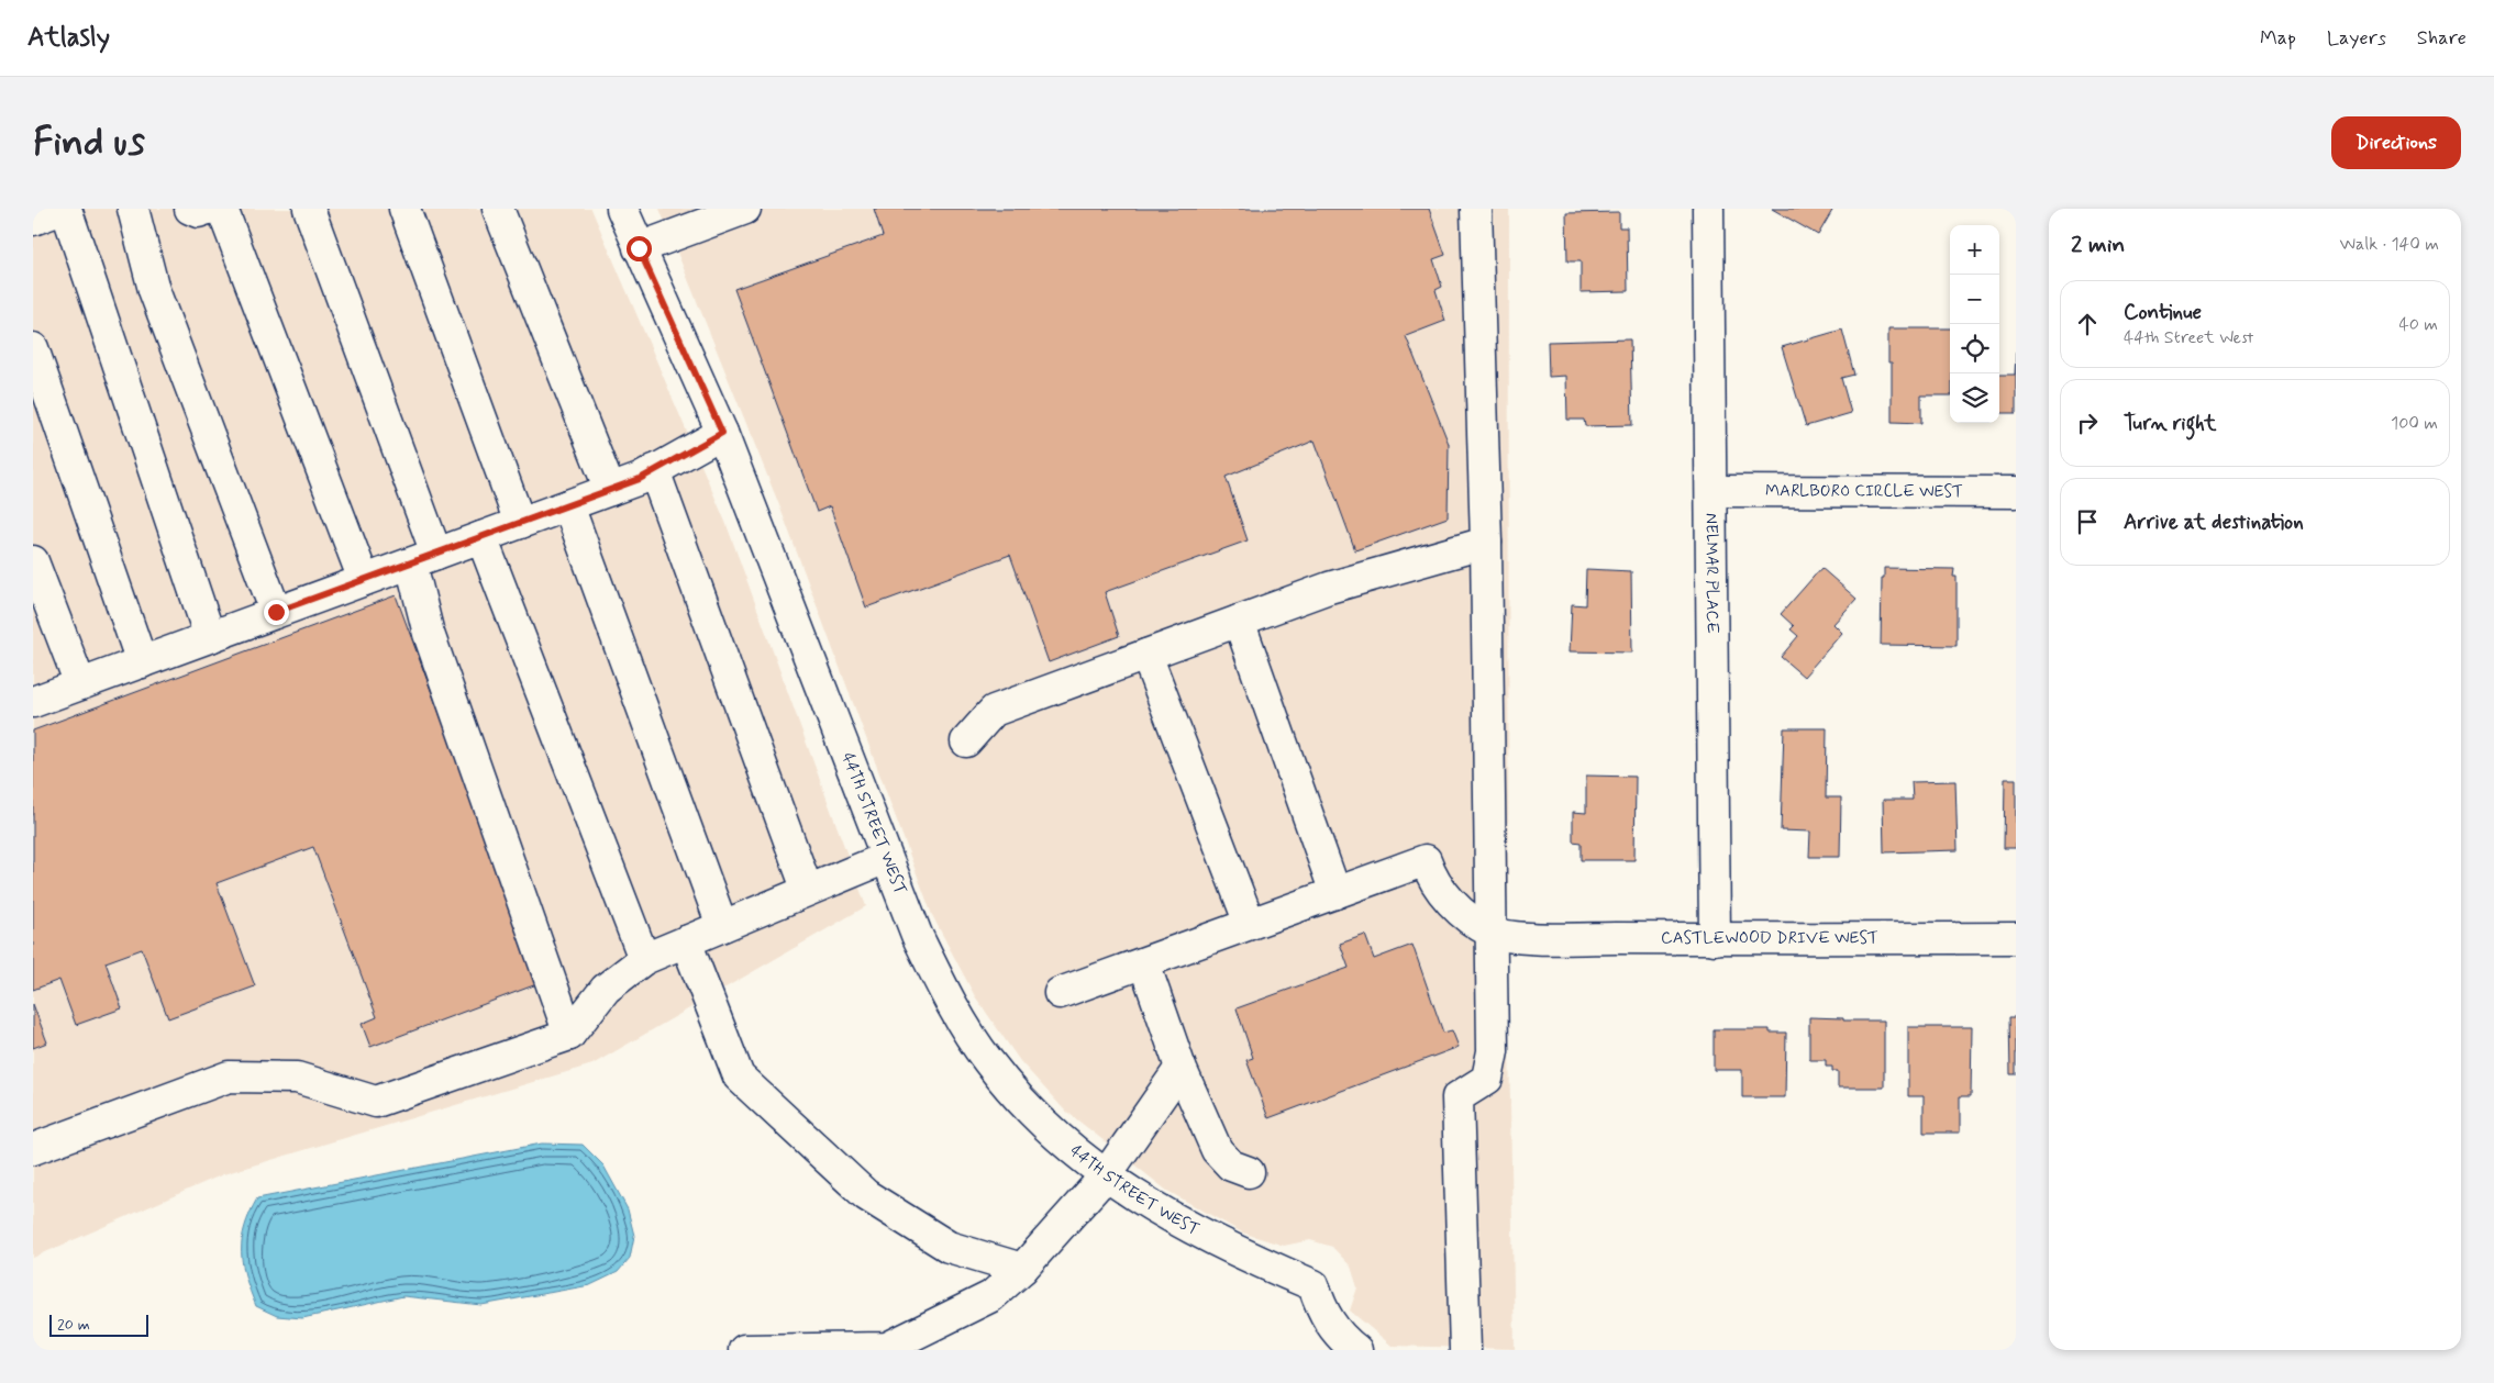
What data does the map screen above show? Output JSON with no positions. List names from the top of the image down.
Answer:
{
  "streets": {
    "street": [
      "MARLBORO CIRCLE WEST",
      "NELMAR PLACE",
      "44TH STREET WEST",
      "CASTLEWOOD DRIVE WEST"
    ]
  },
  "crossings": [
    ["MARLBORO CIRCLE WEST", "NELMAR PLACE"],
    ["NELMAR PLACE", "CASTLEWOOD DRIVE WEST"]
  ],
  "scale_bar": "20 m",
  "page": {
    "header": "Atlasly",
    "nav": ["Map", "Layers", "Share"],
    "buttons": "Directions",
    "title": "Find us",
    "heading": ["2 min", "Walk · 140 m"],
    "map_buttons": ["+", "−"],
    "list": [
      ["Continue", "44th Street West", "40 m"],
      ["Turn right", "100 m"],
      "Arrive at destination"
    ],
    "scale": "20 m"
  }
}
